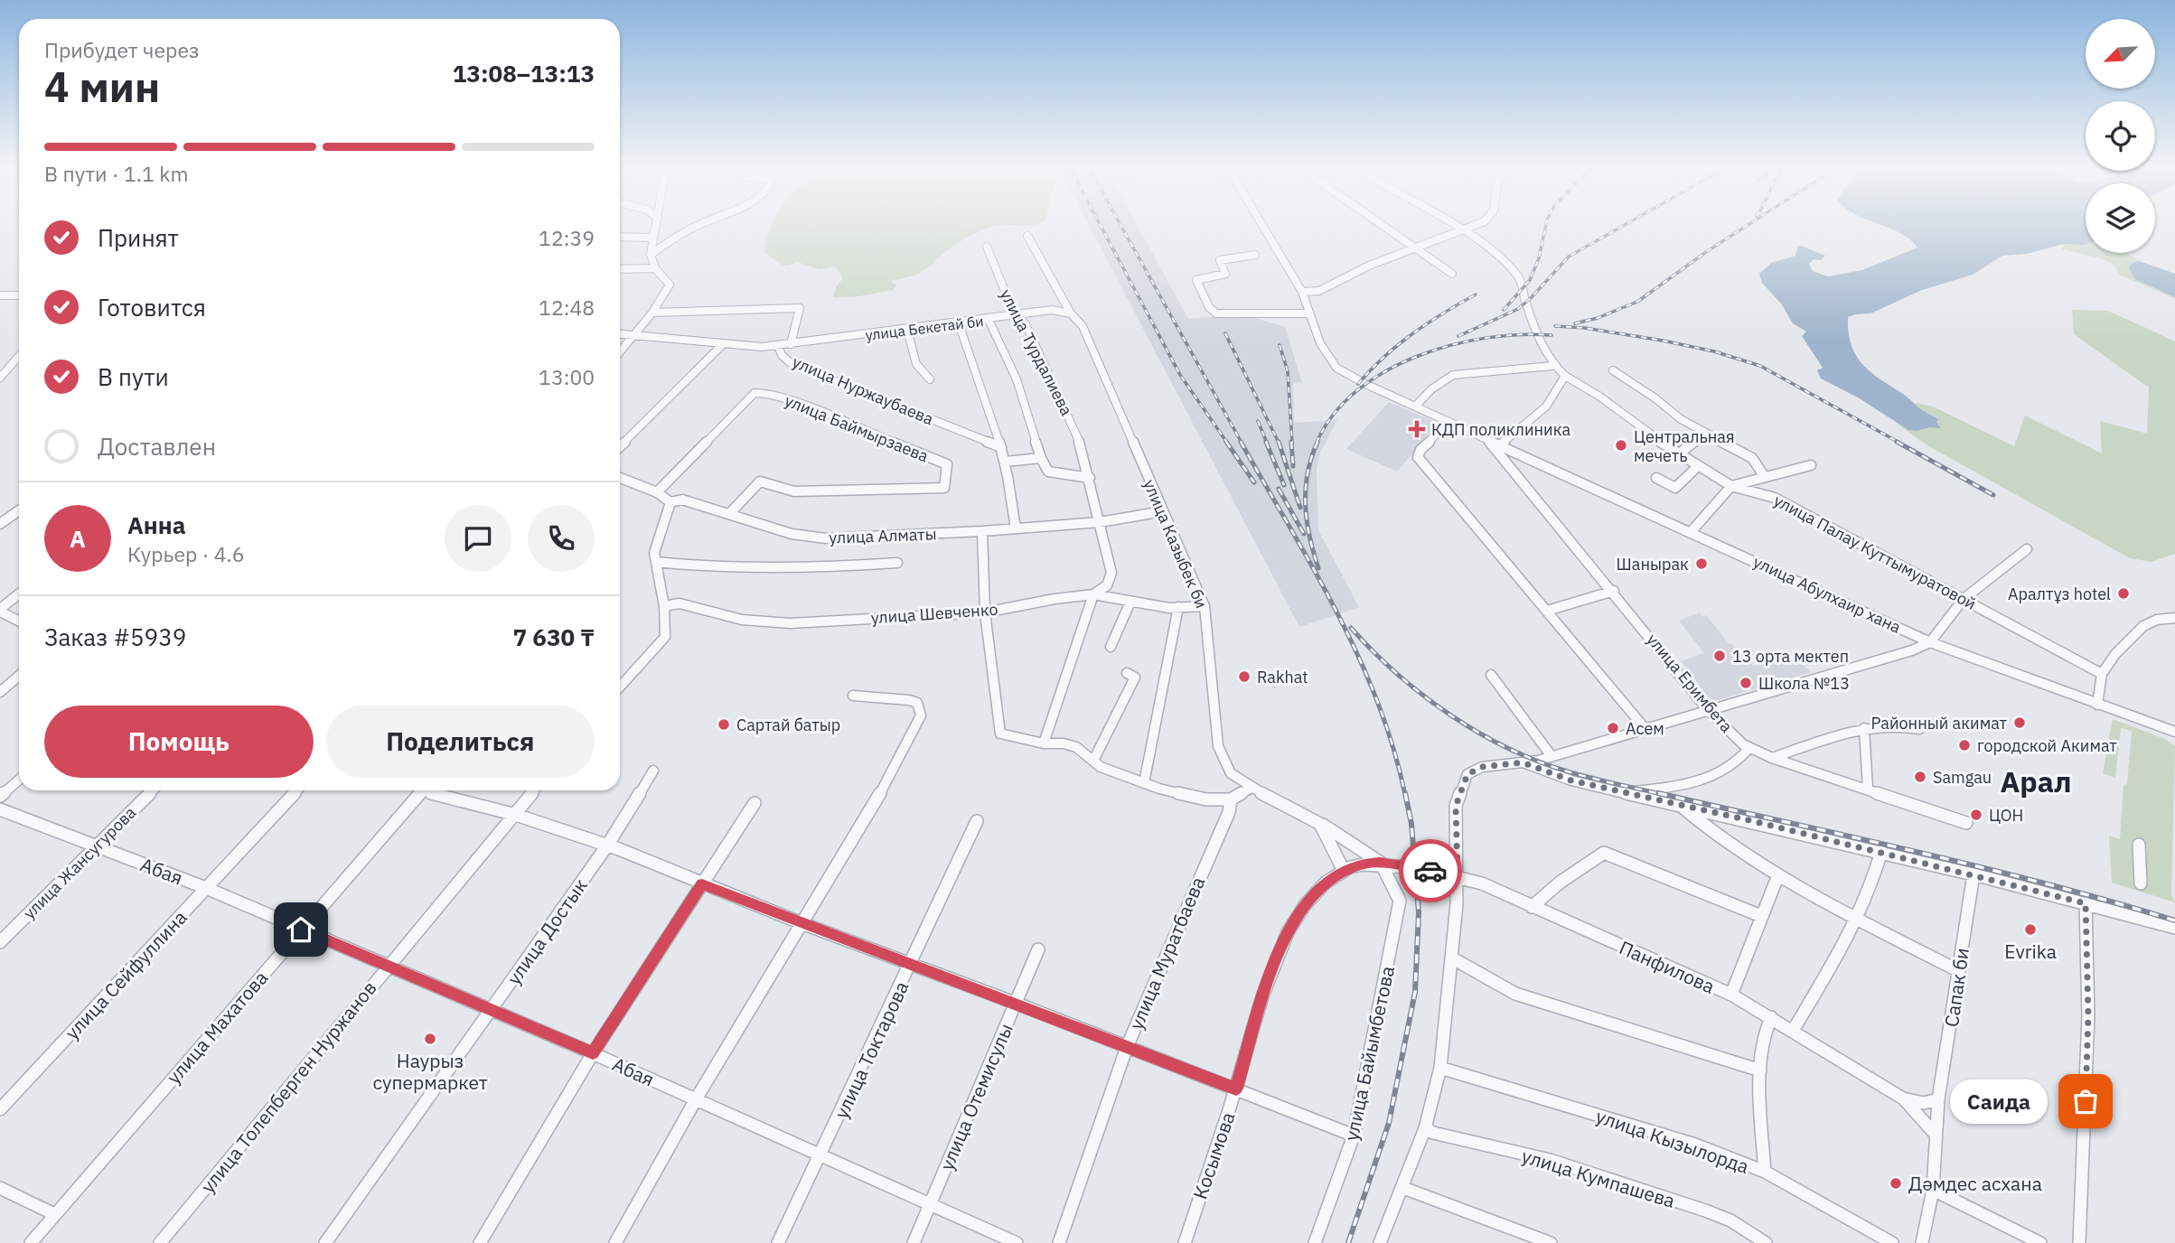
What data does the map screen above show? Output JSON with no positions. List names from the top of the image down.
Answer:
{
  "streets": {
    "street": [
      "улица Бекетай би",
      "улица Турдалиева",
      "улица Нуржаубаева",
      "улица Баймырзаева",
      "улица Алматы",
      "улица Казыбек би",
      "улица Палау Куттымуратовой",
      "улица Абулхаир хана",
      "улица Шевченко",
      "улица Еримбета",
      "улица Жансугурова",
      "Абая",
      "улица Достык",
      "улица Муратбаева",
      "Панфилова",
      "улица Сейфуллина",
      "Сапак би",
      "улица Махатова",
      "улица Токтарова",
      "улица Байымбетова",
      "улица Толепберген Нуржанов",
      "улица Отемисулы",
      "улица Кызылорда",
      "Косымова",
      "улица Кумпашева"
    ]
  },
  "crossings": [
    ["улица Бекетай би", "улица Турдалиева"],
    ["улица Бекетай би", "улица Нуржаубаева"],
    ["улица Бекетай би", "улица Казыбек би"],
    ["улица Турдалиева", "улица Алматы"],
    ["улица Турдалиева", "улица Шевченко"],
    ["улица Баймырзаева", "улица Алматы"],
    ["улица Алматы", "улица Казыбек би"],
    ["улица Казыбек би", "улица Шевченко"],
    ["улица Казыбек би", "Панфилова"],
    ["улица Казыбек би", "улица Байымбетова"],
    ["улица Казыбек би", "Косымова"],
    ["улица Абулхаир хана", "улица Еримбета"],
    ["улица Жансугурова", "Абая"],
    ["Абая", "улица Достык"],
    ["Абая", "улица Сейфуллина"],
    ["Абая", "улица Махатова"],
    ["Абая", "улица Токтарова"],
    ["Абая", "улица Толепберген Нуржанов"],
    ["Абая", "улица Отемисулы"],
    ["Панфилова", "Сапак би"],
    ["Панфилова", "улица Байымбетова"],
    ["Панфилова", "Косымова"],
    ["улица Байымбетова", "Косымова"]
  ],
  "districts": ["Арал"],
  "places": {
    "health": ["КДП поликлиника"],
    "other": [
      "Центральная мечеть",
      "Шанырак",
      "Аралтұз hotel",
      "13 орта мектеп",
      "Rakhat",
      "Школа №13",
      "Районный акимат",
      "Сартай батыр",
      "Асем",
      "городской Акимат",
      "Samgau",
      "ЦОН",
      "Evrika",
      "Наурыз супермаркет",
      "Саида",
      "Дәмдес асхана"
    ]
  },
  "north": "bottom left",
  "page": {
    "heading": ["4 мин", "Прибудет через", "13:08–13:13"],
    "panel": [
      "Анна",
      "Курьер · 4.6",
      "Заказ #5939",
      "7 630 ₸"
    ],
    "bar": "В пути · 1.1 km",
    "list": [
      ["Принят", "12:39"],
      ["Готовится", "12:48"],
      ["В пути", "13:00"],
      "Доставлен"
    ],
    "round": "А",
    "buttons": ["Помощь", "Поделиться"],
    "bubble": "Саида"
  }
}
